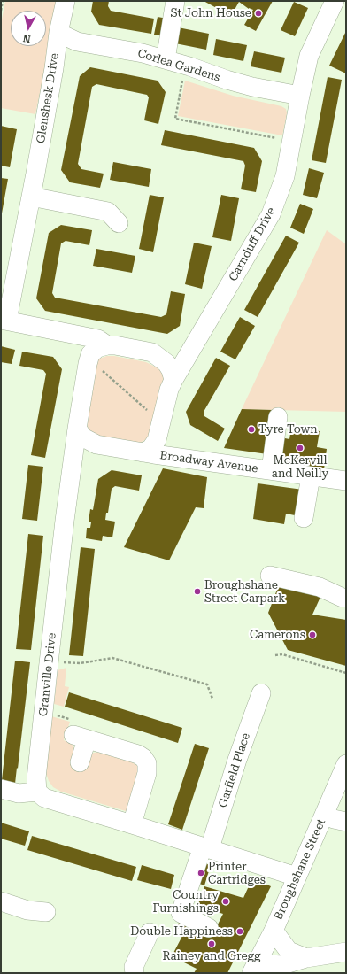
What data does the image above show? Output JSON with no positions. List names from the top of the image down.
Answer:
{
  "streets": {
    "street": [
      "Corlea Gardens",
      "Glenshesk Drive",
      "Carnduff Drive",
      "Broadway Avenue",
      "Granville Drive",
      "Garfield Place",
      "Broughshane Street"
    ]
  },
  "crossings": [
    ["Corlea Gardens", "Glenshesk Drive"],
    ["Corlea Gardens", "Carnduff Drive"],
    ["Carnduff Drive", "Broadway Avenue"],
    ["Broadway Avenue", "Granville Drive"]
  ],
  "places": [
    "St John House",
    "Tyre Town",
    "McKervill and Neilly",
    "Broughshane Street Carpark",
    "Camerons",
    "Printer Cartridges",
    "Country Furnishings",
    "Double Happiness",
    "Rainey and Gregg"
  ],
  "north": "bottom"
}
